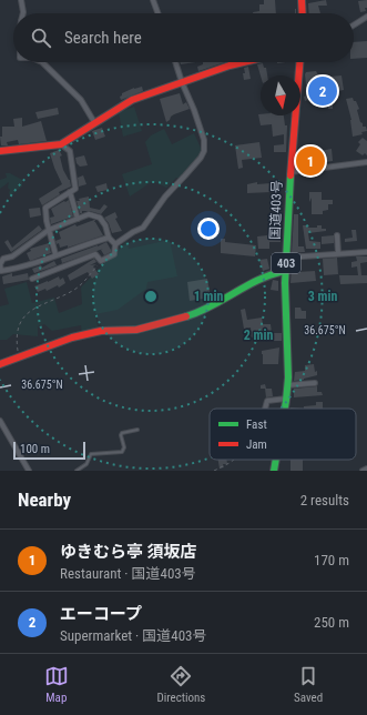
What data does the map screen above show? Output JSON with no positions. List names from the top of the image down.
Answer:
{
  "streets": {
    "main road": ["国道403号", "403"]
  },
  "legend": ["Fast", "Jam"],
  "scale_bar": "100 m",
  "north": "bottom",
  "page": {
    "search": "Search here",
    "pins": ["2", "1"],
    "scale": "100 m",
    "heading": ["Nearby", "2 results"],
    "list": [
      {
        "mark": "1",
        "name": "ゆきむら亭 須坂店",
        "note": "Restaurant · 国道403号",
        "value": "170 m"
      },
      {
        "mark": "2",
        "name": "エーコープ",
        "note": "Supermarket · 国道403号",
        "value": "250 m"
      }
    ],
    "nav": ["Map", "Directions", "Saved"]
  },
  "coordinates": ["36.675°N"],
  "rings": ["1 min", "3 min", "2 min"]
}
